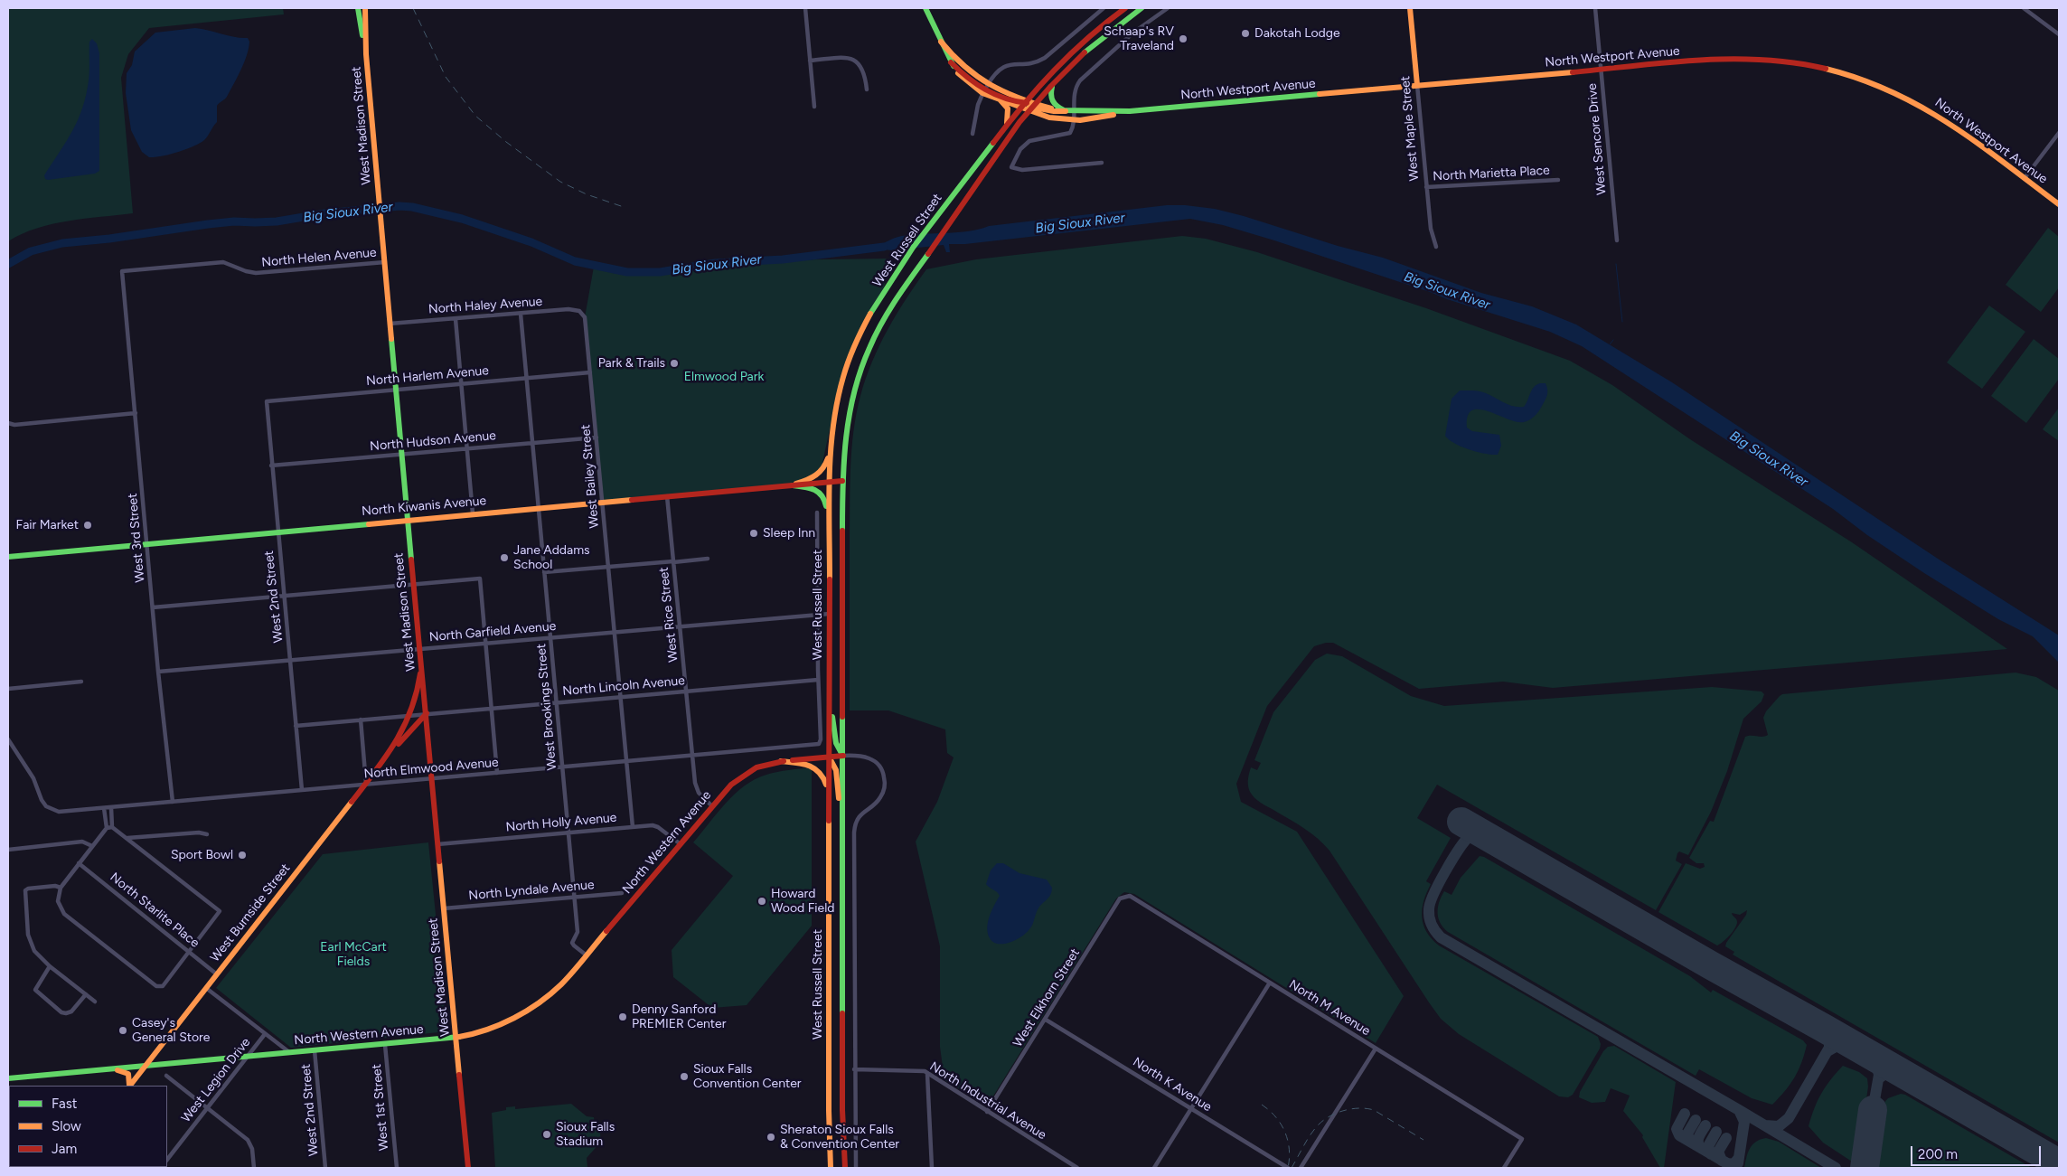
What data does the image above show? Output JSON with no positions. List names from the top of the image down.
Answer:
{
  "streets": {
    "main road": [
      "North Westport Avenue",
      "West Madison Street",
      "West Maple Street",
      "West Russell Street",
      "North Kiwanis Avenue",
      "North Western Avenue",
      "West Burnside Street"
    ],
    "street": [
      "West Sencore Drive",
      "North Marietta Place",
      "North Helen Avenue",
      "North Haley Avenue",
      "North Harlem Avenue",
      "North Hudson Avenue",
      "West Bailey Street",
      "West 3rd Street",
      "West 2nd Street",
      "West Rice Street",
      "North Garfield Avenue",
      "North Lincoln Avenue",
      "West Brookings Street",
      "North Elmwood Avenue",
      "North Holly Avenue",
      "North Lyndale Avenue",
      "North Starlite Place",
      "West Elkhorn Street",
      "North M Avenue",
      "West Legion Drive",
      "North K Avenue",
      "North Industrial Avenue",
      "West 1st Street"
    ]
  },
  "crossings": [
    ["North Westport Avenue", "West Maple Street"],
    ["North Westport Avenue", "West Sencore Drive"],
    ["North Westport Avenue", "West Russell Street"],
    ["West Madison Street", "North Helen Avenue"],
    ["West Madison Street", "North Haley Avenue"],
    ["West Madison Street", "North Harlem Avenue"],
    ["West Madison Street", "North Hudson Avenue"],
    ["West Madison Street", "North Kiwanis Avenue"],
    ["West Madison Street", "North Garfield Avenue"],
    ["West Madison Street", "North Lincoln Avenue"],
    ["West Madison Street", "North Elmwood Avenue"],
    ["West Madison Street", "North Holly Avenue"],
    ["West Madison Street", "North Western Avenue"],
    ["West Madison Street", "North Lyndale Avenue"],
    ["West Madison Street", "West Burnside Street"],
    ["West Maple Street", "North Marietta Place"],
    ["West Russell Street", "North Kiwanis Avenue"],
    ["West Russell Street", "North Garfield Avenue"],
    ["West Russell Street", "North Lincoln Avenue"],
    ["West Russell Street", "North Elmwood Avenue"],
    ["West Russell Street", "North Western Avenue"],
    ["North Helen Avenue", "West 3rd Street"],
    ["North Haley Avenue", "West Bailey Street"],
    ["North Haley Avenue", "West Brookings Street"],
    ["North Harlem Avenue", "West Bailey Street"],
    ["North Harlem Avenue", "West 2nd Street"],
    ["North Harlem Avenue", "West Brookings Street"],
    ["North Hudson Avenue", "West Bailey Street"],
    ["North Hudson Avenue", "West 2nd Street"],
    ["North Hudson Avenue", "West Brookings Street"],
    ["West Bailey Street", "North Kiwanis Avenue"],
    ["West Bailey Street", "North Garfield Avenue"],
    ["West Bailey Street", "North Lincoln Avenue"],
    ["West Bailey Street", "North Elmwood Avenue"],
    ["West Bailey Street", "North Holly Avenue"],
    ["North Kiwanis Avenue", "West 3rd Street"],
    ["North Kiwanis Avenue", "West 2nd Street"],
    ["North Kiwanis Avenue", "West Rice Street"],
    ["North Kiwanis Avenue", "West Brookings Street"],
    ["West 3rd Street", "North Garfield Avenue"],
    ["West 3rd Street", "North Elmwood Avenue"],
    ["West 2nd Street", "North Garfield Avenue"],
    ["West 2nd Street", "North Lincoln Avenue"],
    ["West 2nd Street", "North Elmwood Avenue"],
    ["West 2nd Street", "North Western Avenue"],
    ["West Rice Street", "North Garfield Avenue"],
    ["West Rice Street", "North Lincoln Avenue"],
    ["West Rice Street", "North Elmwood Avenue"],
    ["West Rice Street", "North Western Avenue"],
    ["North Garfield Avenue", "West Brookings Street"],
    ["North Lincoln Avenue", "West Brookings Street"],
    ["North Lincoln Avenue", "West Burnside Street"],
    ["West Brookings Street", "North Elmwood Avenue"],
    ["West Brookings Street", "North Holly Avenue"],
    ["West Brookings Street", "North Western Avenue"],
    ["West Brookings Street", "North Lyndale Avenue"],
    ["North Elmwood Avenue", "West Burnside Street"],
    ["North Holly Avenue", "North Western Avenue"],
    ["North Western Avenue", "West Burnside Street"],
    ["North Western Avenue", "West Legion Drive"],
    ["North Western Avenue", "West 1st Street"],
    ["North Starlite Place", "West Burnside Street"],
    ["West Elkhorn Street", "North M Avenue"],
    ["West Elkhorn Street", "North K Avenue"],
    ["West Elkhorn Street", "North Industrial Avenue"]
  ],
  "water": ["Big Sioux River"],
  "parks": ["Elmwood Park", "Earl McCart Fields"],
  "places": [
    "Dakotah Lodge",
    "Schaap's RV Traveland",
    "Park & Trails",
    "Fair Market",
    "Sleep Inn",
    "Jane Addams School",
    "Sport Bowl",
    "Howard Wood Field",
    "Denny Sanford PREMIER Center",
    "Casey's General Store",
    "Sioux Falls Convention Center",
    "Sioux Falls Stadium",
    "Sheraton Sioux Falls & Convention Center"
  ],
  "legend": ["Fast", "Slow", "Jam"],
  "scale_bar": "200 m"
}
